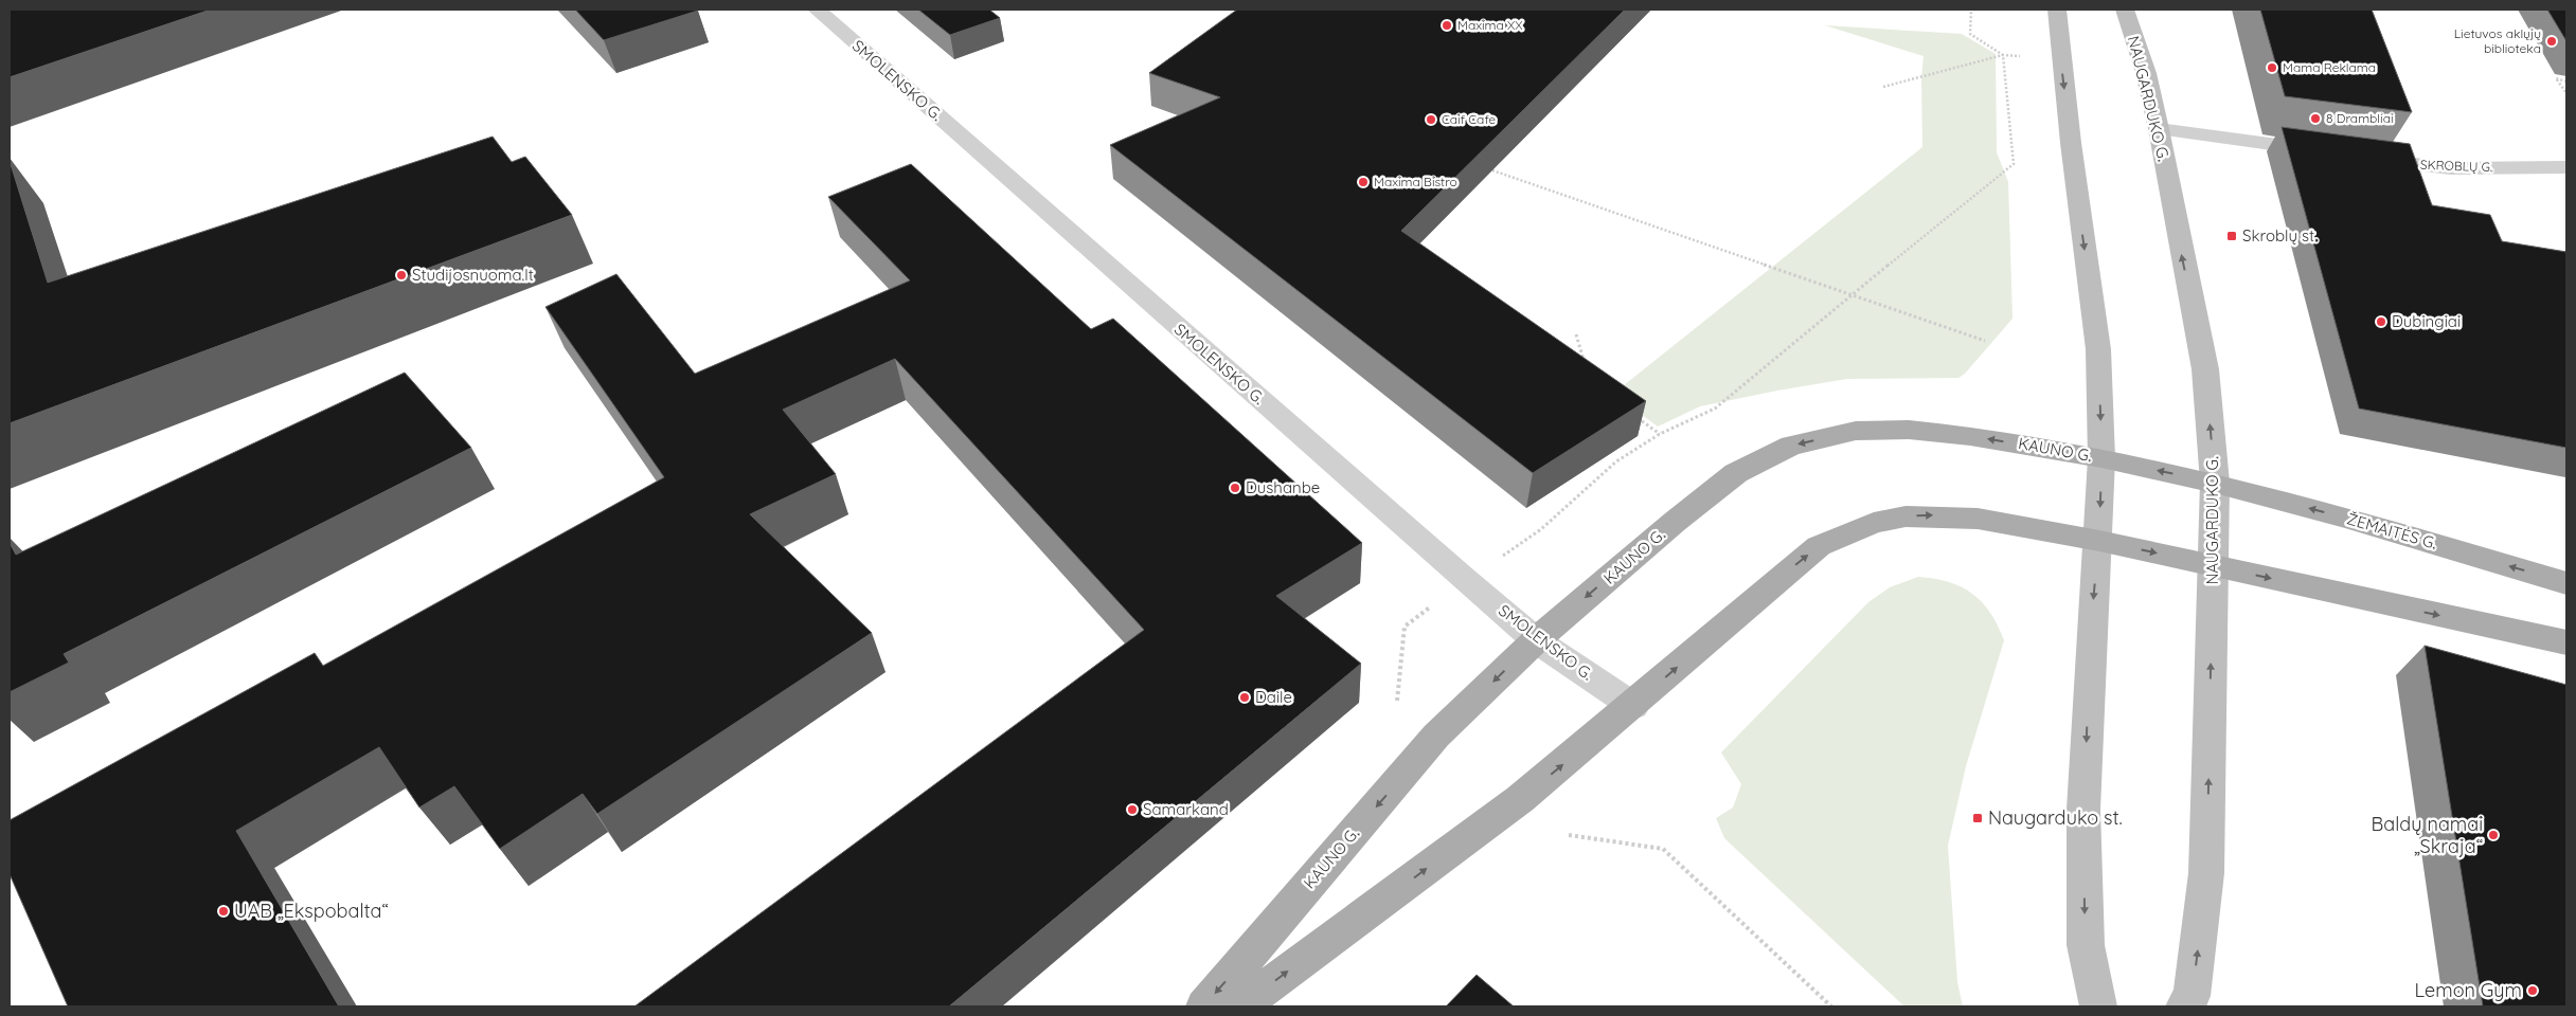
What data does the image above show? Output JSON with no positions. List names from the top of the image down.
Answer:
{
  "streets": {
    "main road": ["NAUGARDUKO G.", "KAUNO G.", "ŽEMAITĖS G."],
    "street": ["SMOLENSKO G.", "SKROBLŲ G."]
  },
  "crossings": [
    ["SMOLENSKO G.", "KAUNO G."],
    ["NAUGARDUKO G.", "KAUNO G."],
    ["NAUGARDUKO G.", "ŽEMAITĖS G."],
    ["KAUNO G.", "ŽEMAITĖS G."]
  ],
  "places": {
    "other": [
      "Maxima XX",
      "Lietuvos aklųjų biblioteka",
      "Mama Reklama",
      "8 Drambliai",
      "Caif Cafe",
      "Maxima Bistro",
      "Studijosnuoma.lt",
      "Dubingiai",
      "Dushanbe",
      "Daile",
      "Samarkand",
      "Baldų namai „Skraja“",
      "UAB „Ekspobalta“",
      "Lemon Gym"
    ],
    "transit": ["Skroblų st.", "Naugarduko st."]
  }
}
